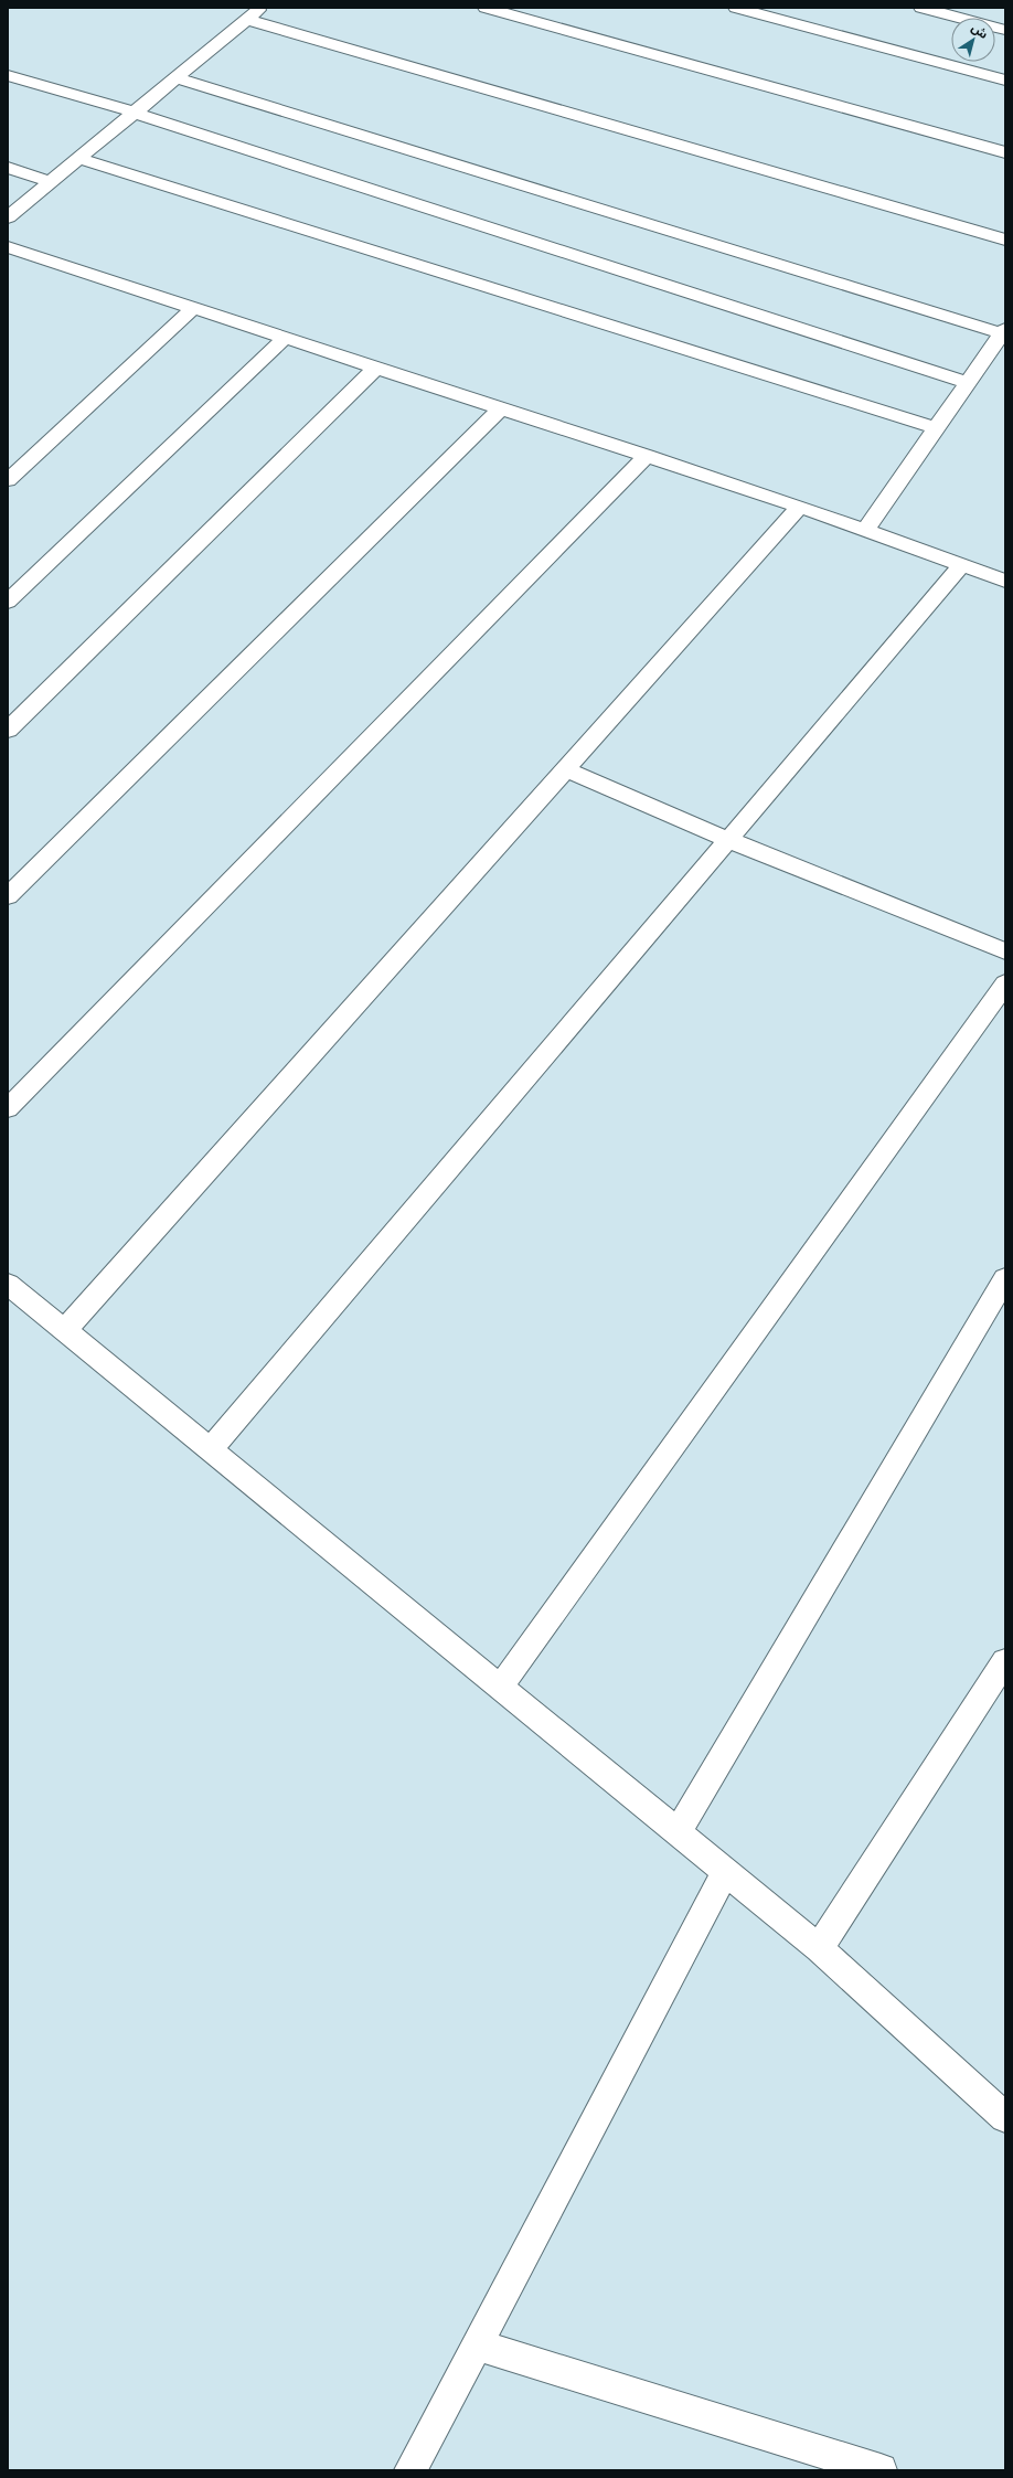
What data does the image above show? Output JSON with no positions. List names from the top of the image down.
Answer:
{
  "north": "top right"
}
